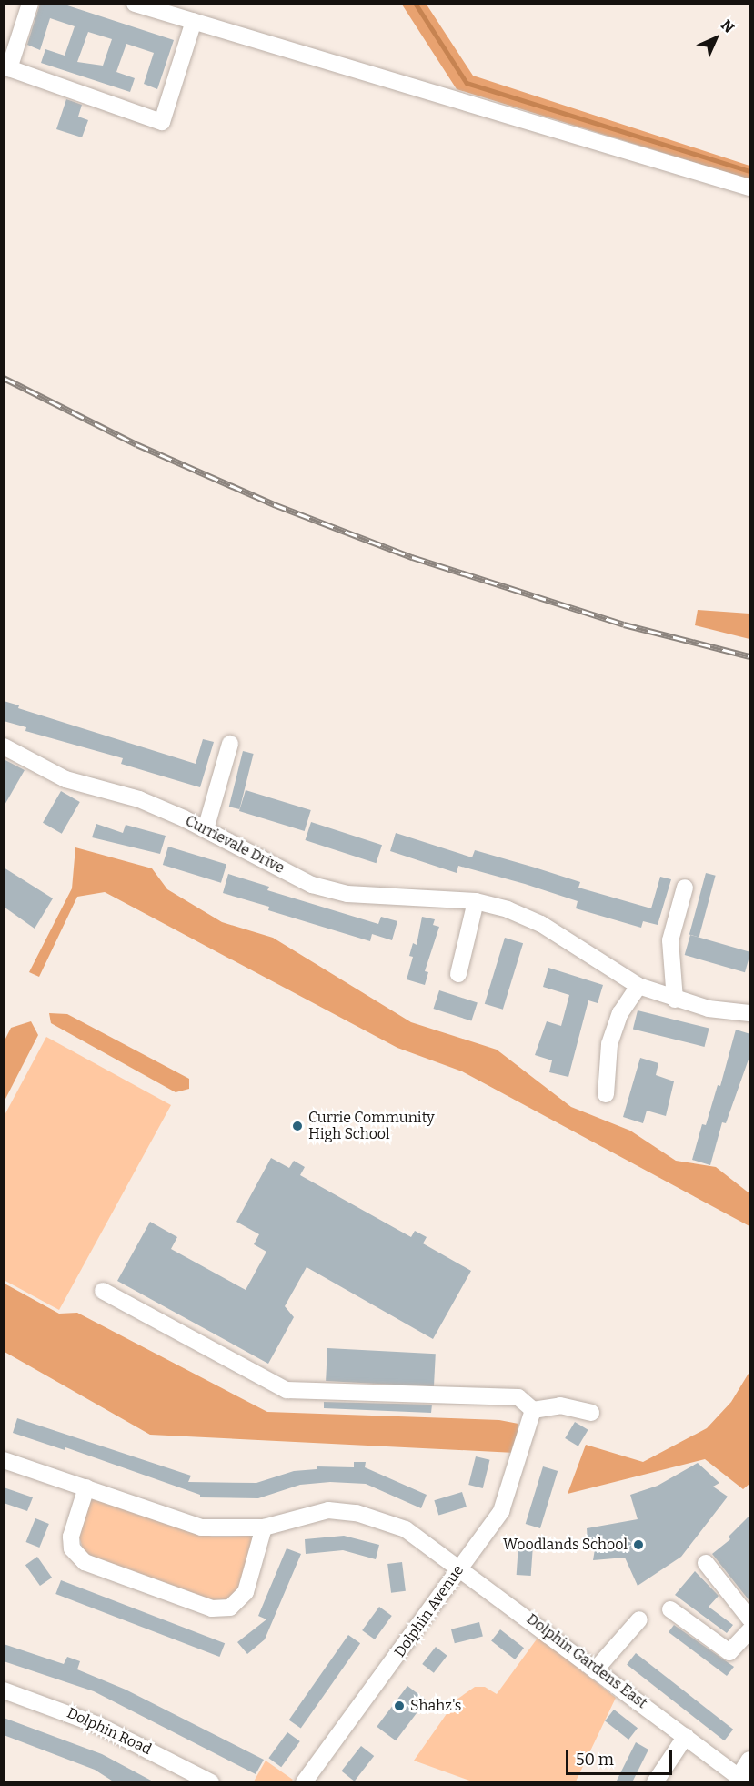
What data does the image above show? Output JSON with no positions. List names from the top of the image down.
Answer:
{
  "streets": {
    "street": [
      "Currievale Drive",
      "Dolphin Avenue",
      "Dolphin Gardens East",
      "Dolphin Road"
    ]
  },
  "crossings": [
    ["Dolphin Avenue", "Dolphin Gardens East"]
  ],
  "places": ["Currie Community High School", "Woodlands School", "Shahz's"],
  "scale_bar": "50 m",
  "north": "top right"
}
